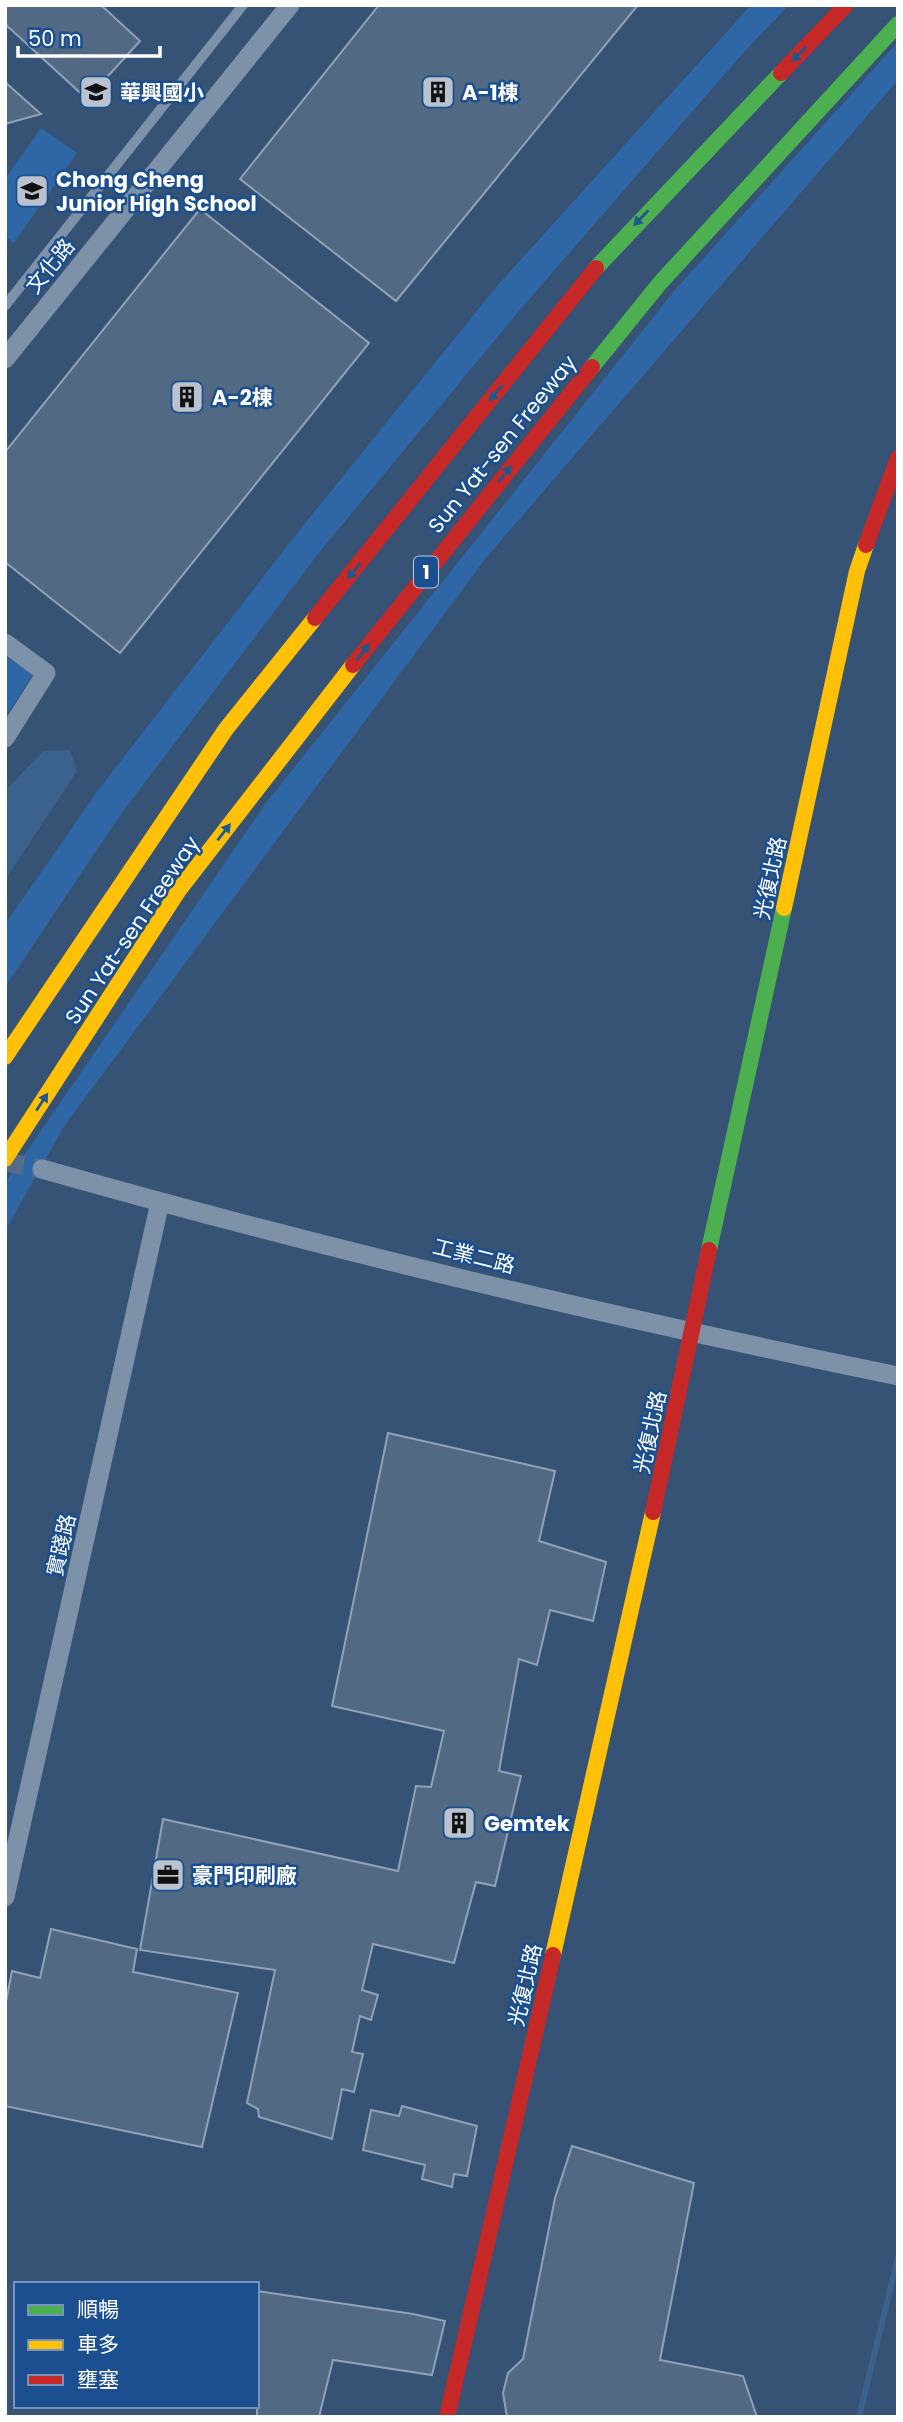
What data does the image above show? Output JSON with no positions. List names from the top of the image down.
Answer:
{
  "streets": {
    "main road": ["Sun Yat-sen Freeway", "1", "光復北路"],
    "street": ["文化路", "工業二路", "實踐路"]
  },
  "crossings": [
    ["光復北路", "工業二路"],
    ["工業二路", "實踐路"]
  ],
  "places": {
    "school or university": ["華興國小", "Chong Cheng Junior High School"],
    "building": ["A-1棟", "A-2棟", "Gemtek"],
    "office": ["豪門印刷廠"]
  },
  "legend": ["順暢", "車多", "壅塞"],
  "scale_bar": "50 m"
}
